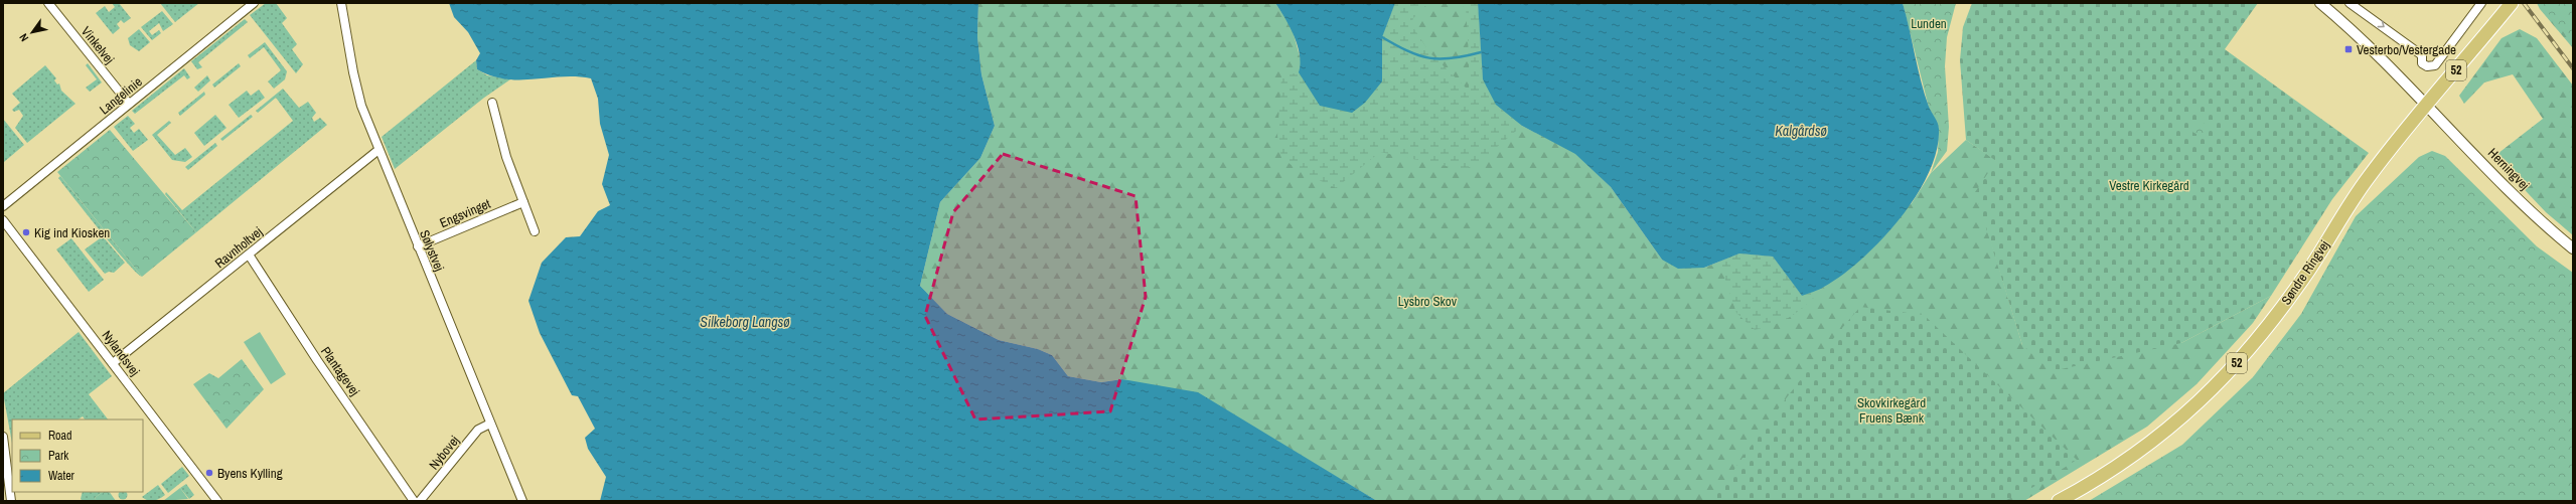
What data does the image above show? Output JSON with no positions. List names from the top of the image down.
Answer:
{
  "streets": {
    "main road": ["52", "Søndre Ringvej"],
    "street": [
      "Vinkelvej",
      "Langelinie",
      "Herningvej",
      "Engsvinget",
      "Ravnholtvej",
      "Sølystvej",
      "Nylandsvej",
      "Plantagevej",
      "Nybovej"
    ]
  },
  "crossings": [
    ["Vinkelvej", "Langelinie"],
    ["Herningvej", "Søndre Ringvej"],
    ["Engsvinget", "Sølystvej"],
    ["Ravnholtvej", "Sølystvej"],
    ["Ravnholtvej", "Nylandsvej"],
    ["Ravnholtvej", "Plantagevej"],
    ["Sølystvej", "Nybovej"]
  ],
  "water": ["Kalgårdsø", "Silkeborg Langsø"],
  "parks": [
    "Lunden",
    "Vestre Kirkegård",
    "Lysbro Skov",
    "Skovkirkegård Fruens Bænk"
  ],
  "places": {
    "transit": ["Vesterbo/Vestergade"],
    "other": ["Kig ind Kiosken", "Byens Kylling"]
  },
  "legend": ["Road", "Park", "Water"],
  "north": "bottom left"
}
